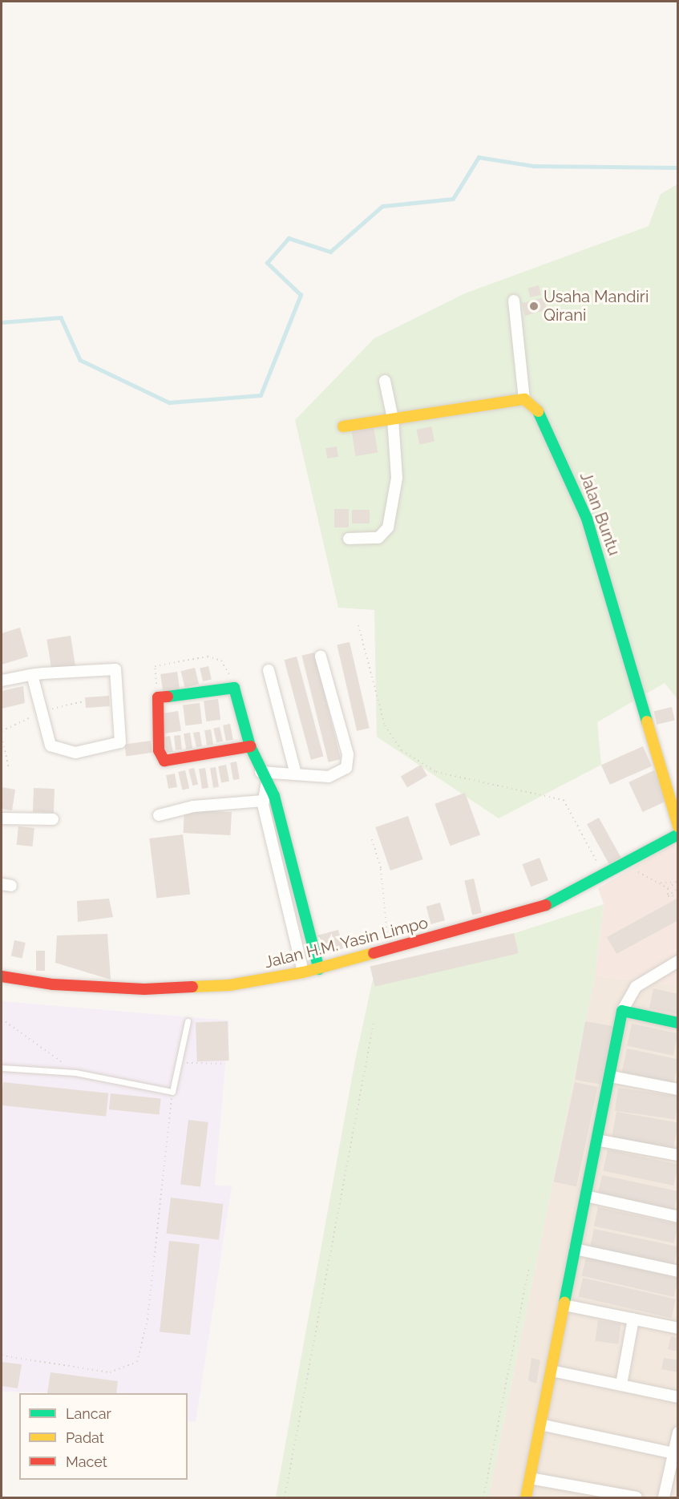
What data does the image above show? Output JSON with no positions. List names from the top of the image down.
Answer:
{
  "streets": {
    "street": ["Jalan Buntu", "Jalan H.M. Yasin Limpo"]
  },
  "places": ["Usaha Mandiri Qirani"],
  "legend": ["Lancar", "Padat", "Macet"]
}
